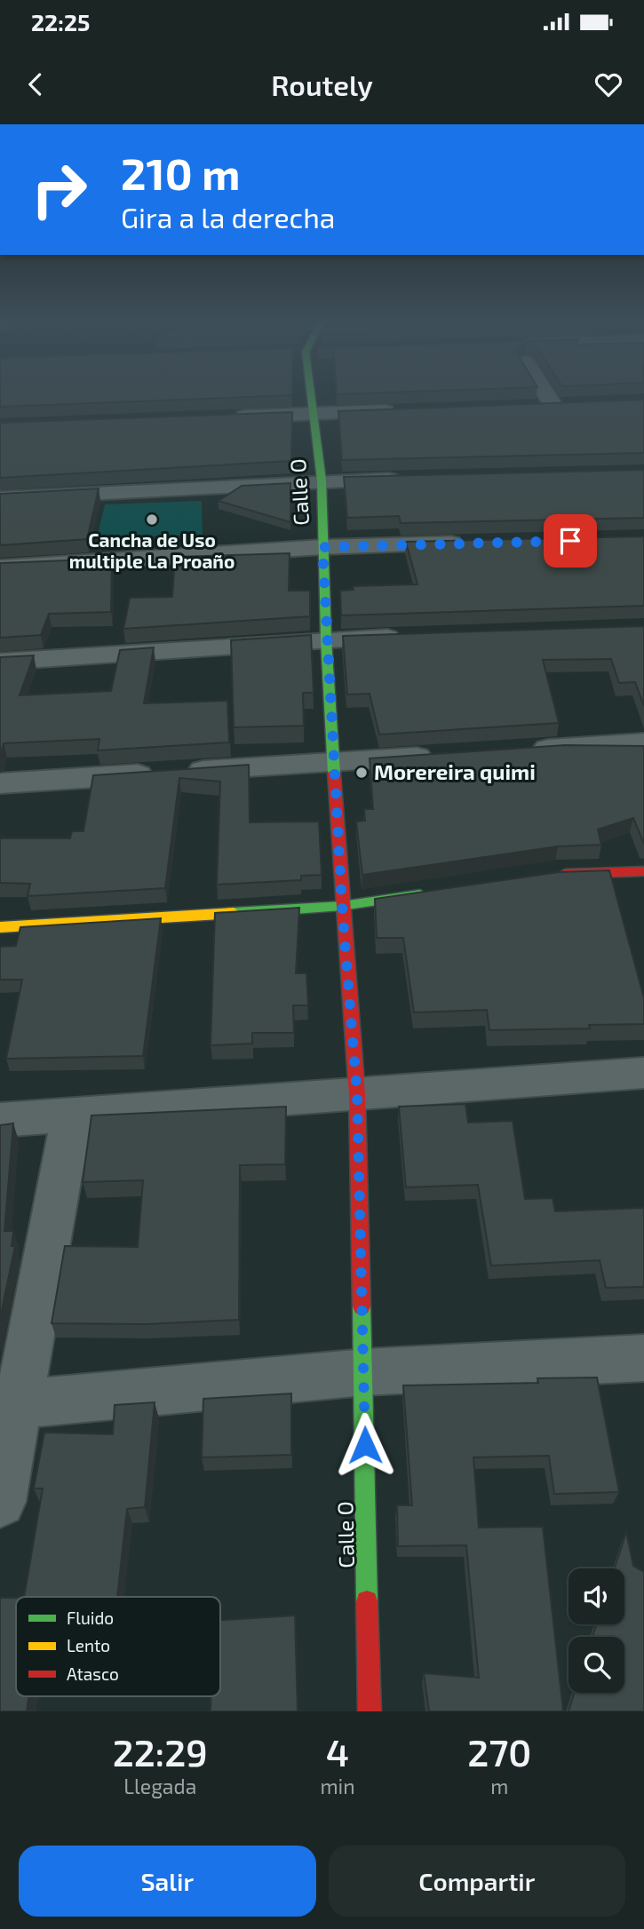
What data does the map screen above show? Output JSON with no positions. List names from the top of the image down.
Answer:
{
  "streets": {
    "street": ["Calle O"]
  },
  "places": ["Cancha de Uso multiple La Proaño", "Morereira quimi"],
  "legend": ["Fluido", "Lento", "Atasco"],
  "page": {
    "status": "22:25",
    "header": "Routely",
    "turn": ["210 m", "Gira a la derecha"],
    "eta": [
      "22:29",
      "Llegada",
      "4",
      "min",
      "270",
      "m"
    ],
    "buttons": ["Salir", "Compartir"]
  }
}
